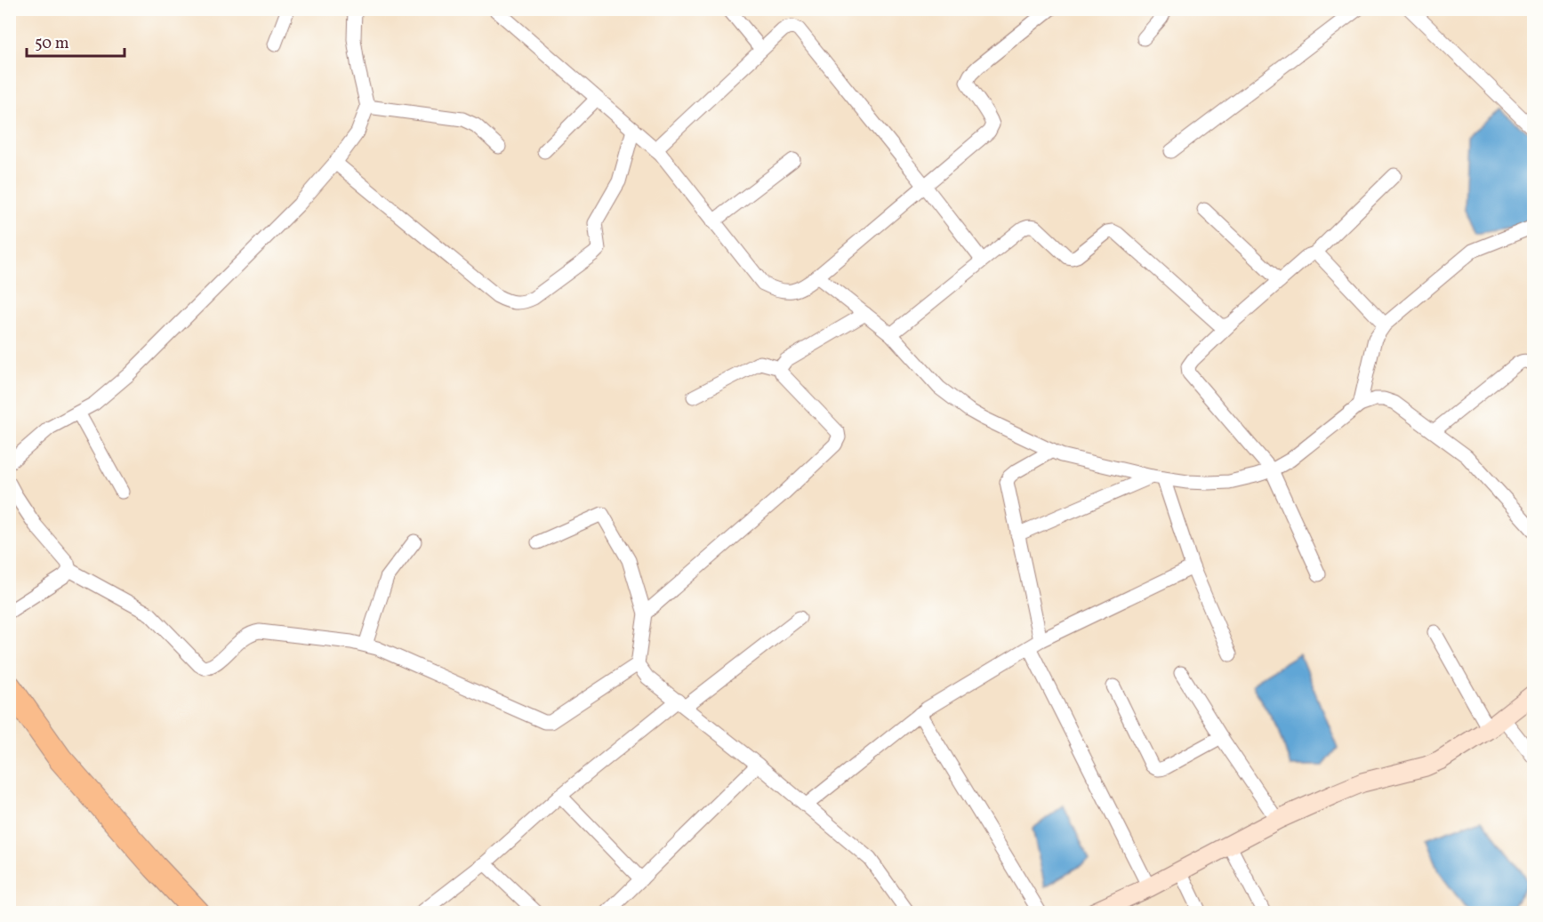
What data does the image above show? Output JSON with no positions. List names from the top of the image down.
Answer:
{
  "scale_bar": "50 m"
}
